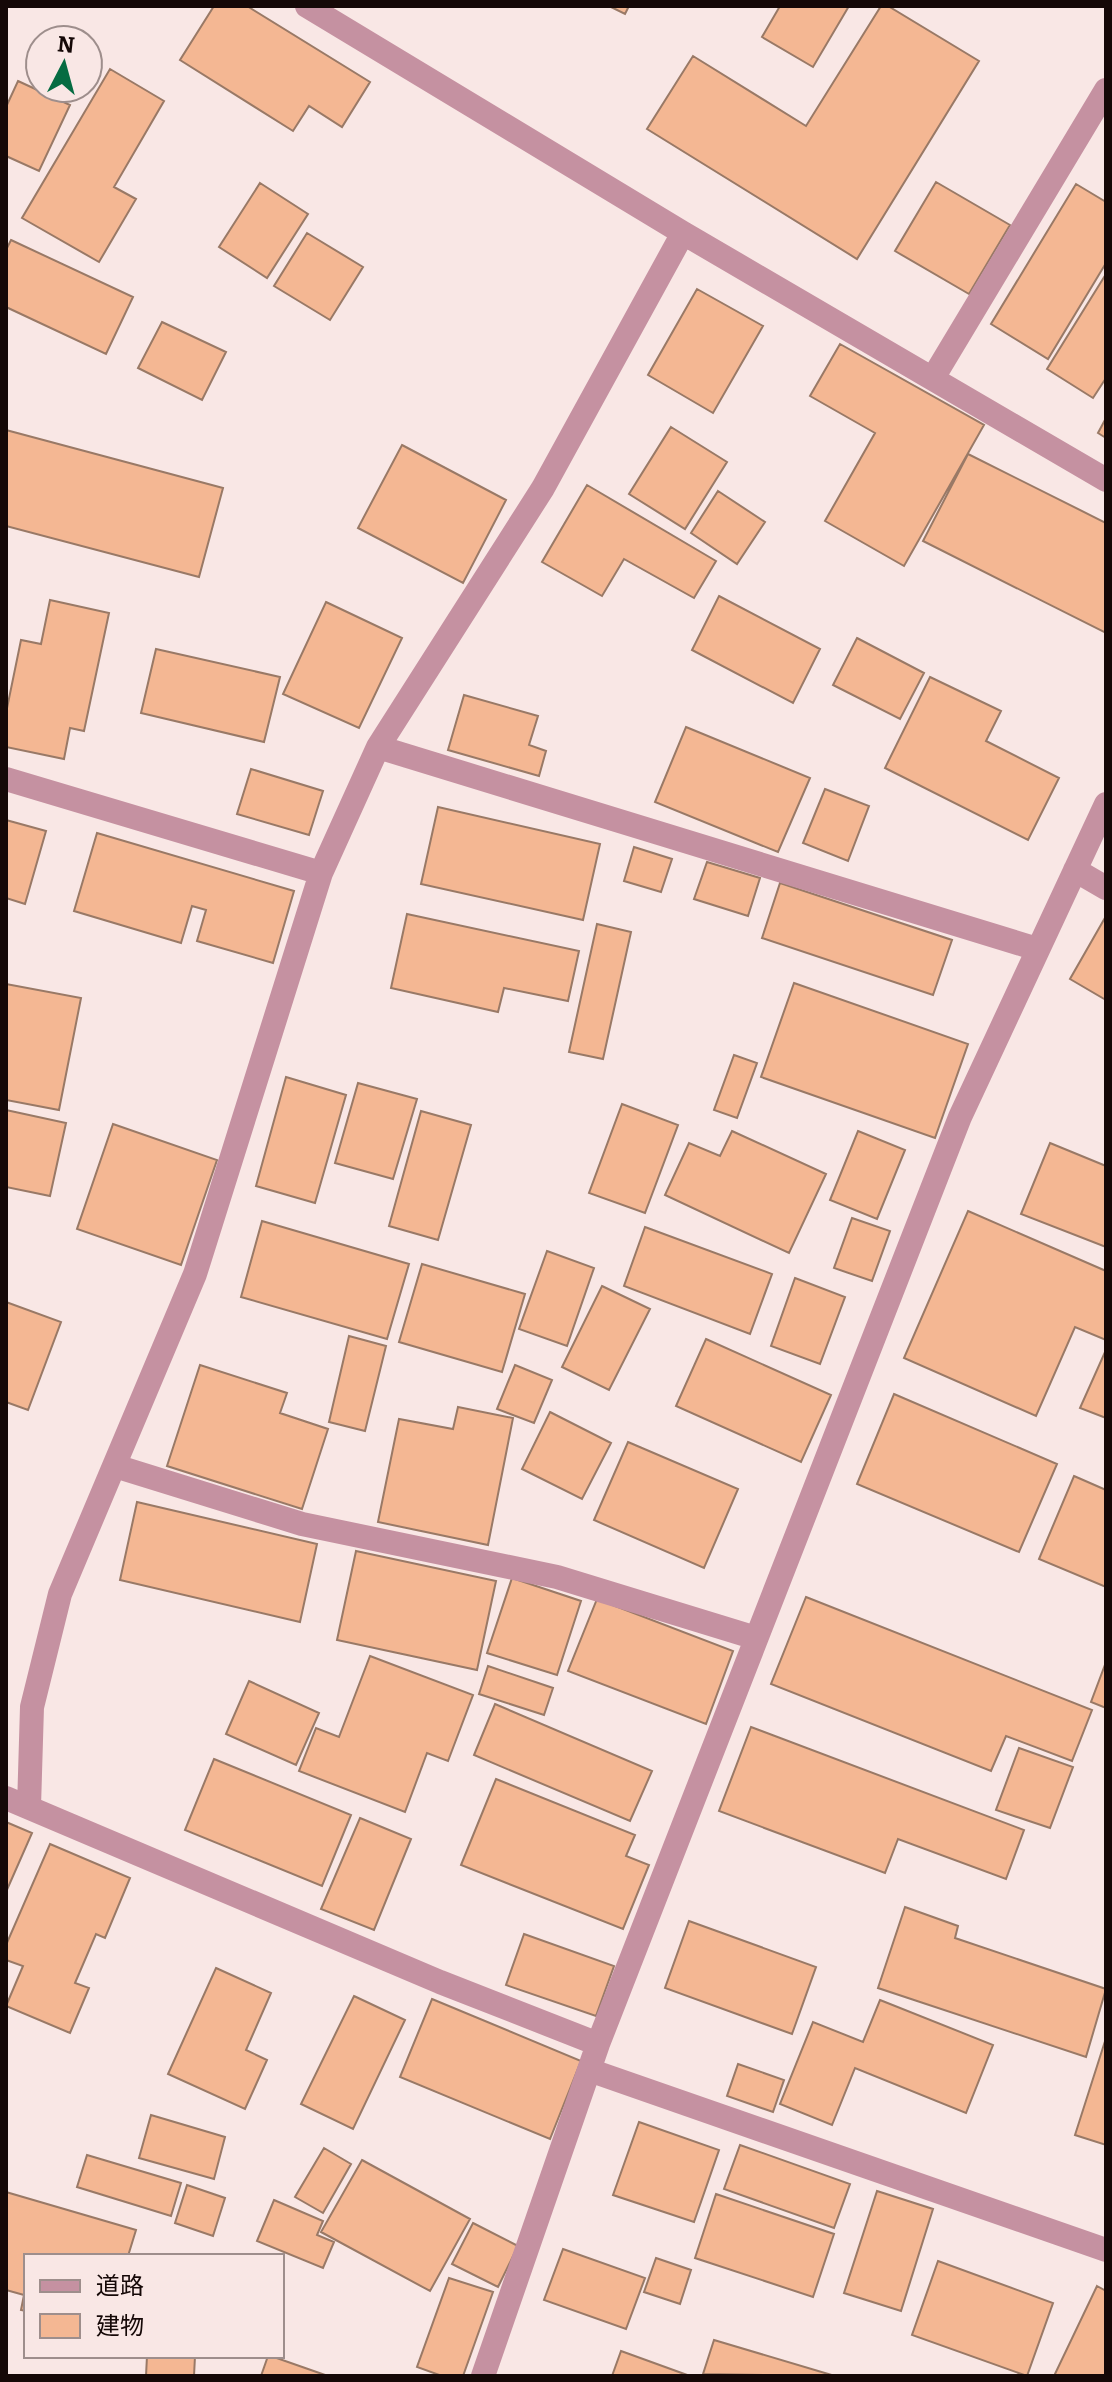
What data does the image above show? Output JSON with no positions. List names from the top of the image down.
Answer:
{
  "legend": ["道路", "建物"],
  "north": "top"
}
